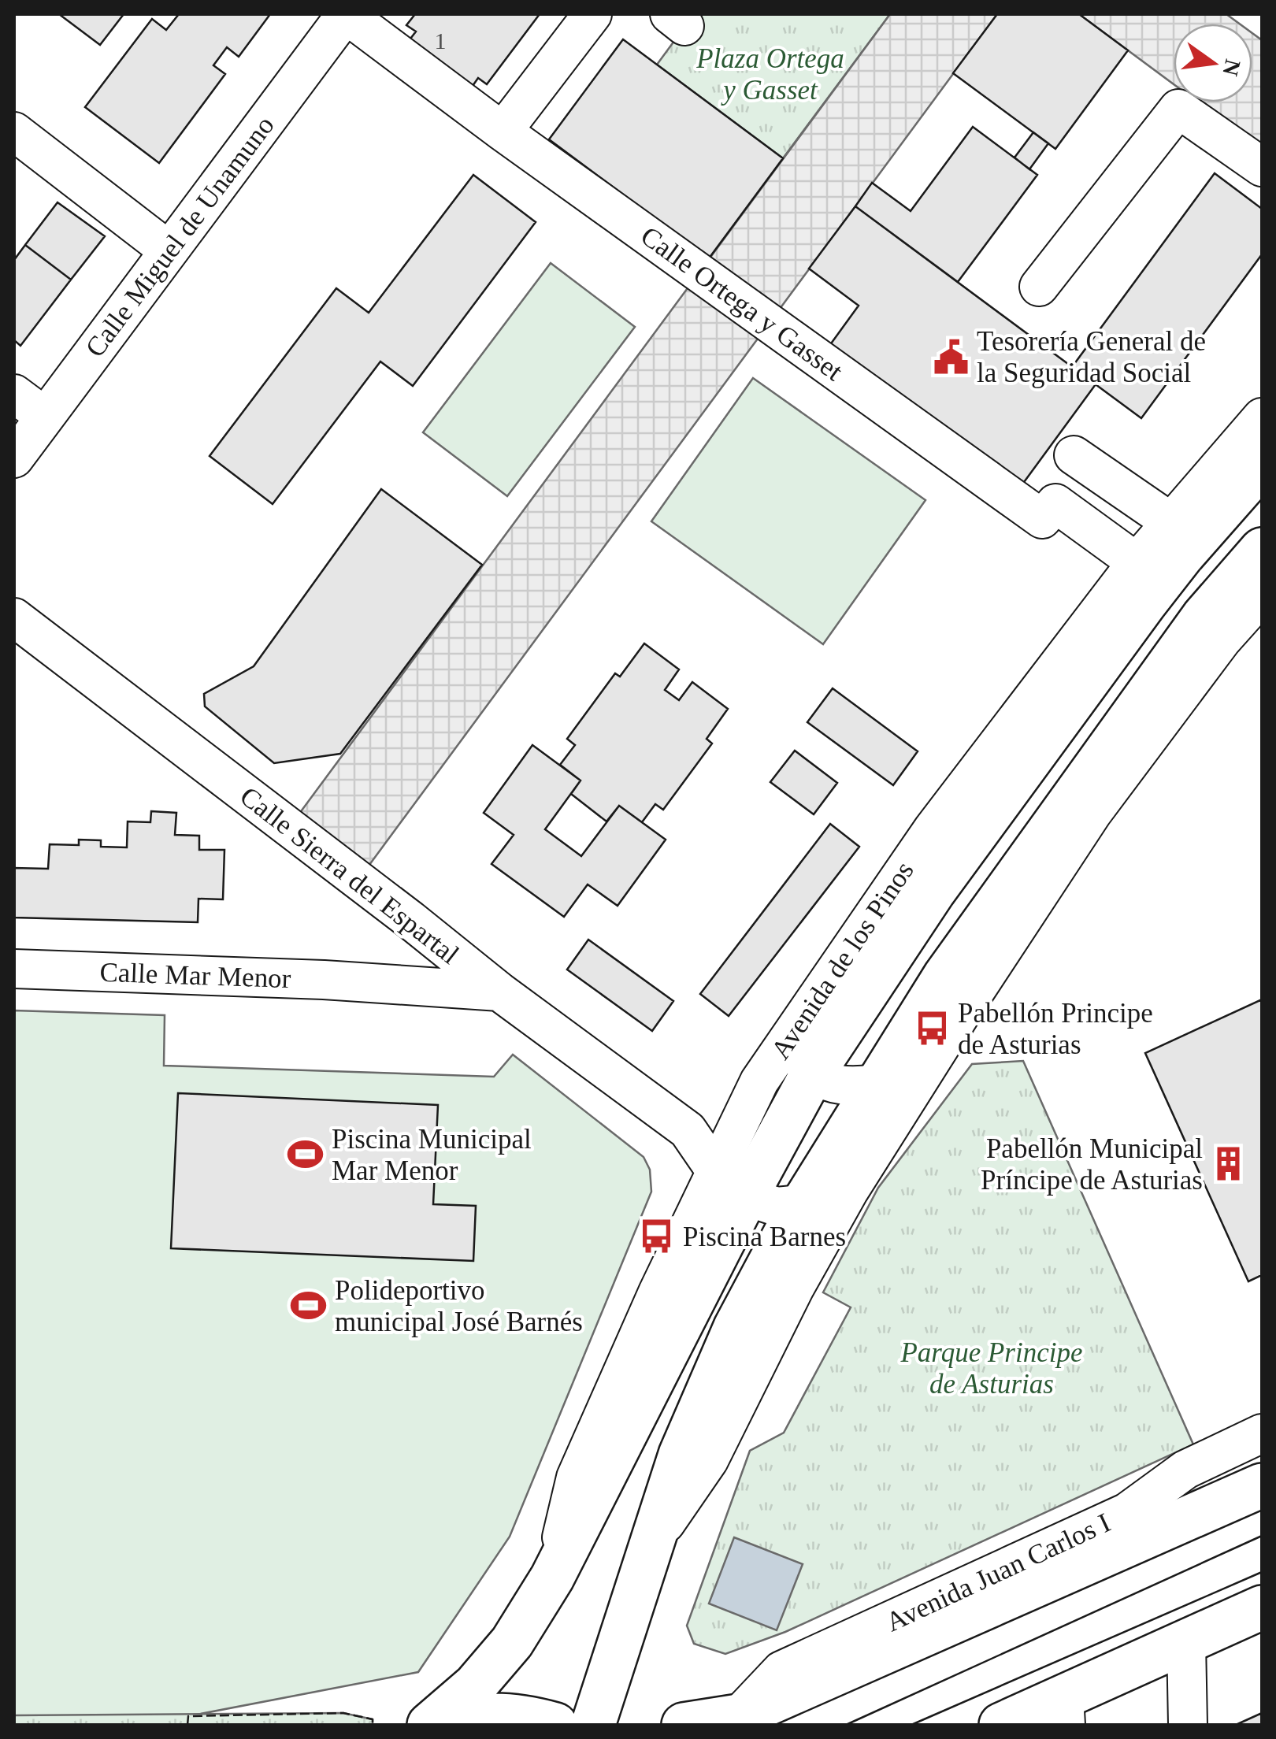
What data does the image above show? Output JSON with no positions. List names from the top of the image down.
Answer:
{
  "streets": {
    "main road": ["Avenida de los Pinos", "Avenida Juan Carlos I"],
    "street": [
      "Calle Miguel de Unamuno",
      "Calle Ortega y Gasset",
      "Calle Sierra del Espartal",
      "Calle Mar Menor"
    ]
  },
  "crossings": [
    ["Calle Miguel de Unamuno", "Calle Ortega y Gasset"],
    ["Calle Ortega y Gasset", "Avenida de los Pinos"],
    ["Calle Sierra del Espartal", "Avenida de los Pinos"],
    ["Calle Sierra del Espartal", "Calle Mar Menor"]
  ],
  "parks": ["Plaza Ortega y Gasset", "Parque Principe de Asturias"],
  "places": {
    "public building": ["Tesorería General de la Seguridad Social"],
    "bus stop": ["Pabellón Principe de Asturias", "Piscina Barnes"],
    "sports": ["Piscina Municipal Mar Menor", "Polideportivo municipal José Barnés"],
    "building": ["Pabellón Municipal Príncipe de Asturias"]
  },
  "house_numbers": ["1"],
  "north": "right"
}
